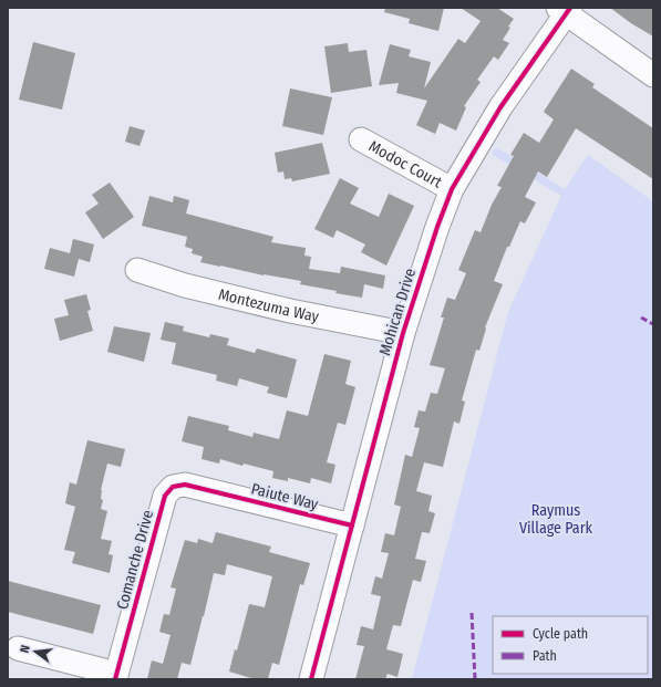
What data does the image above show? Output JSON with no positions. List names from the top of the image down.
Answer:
{
  "streets": {
    "street": [
      "Modoc Court",
      "Montezuma Way",
      "Mohican Drive",
      "Paiute Way",
      "Comanche Drive"
    ]
  },
  "crossings": [
    ["Modoc Court", "Mohican Drive"],
    ["Montezuma Way", "Mohican Drive"],
    ["Mohican Drive", "Paiute Way"],
    ["Paiute Way", "Comanche Drive"]
  ],
  "parks": ["Raymus Village Park"],
  "legend": ["Cycle path", "Path"],
  "north": "left"
}
